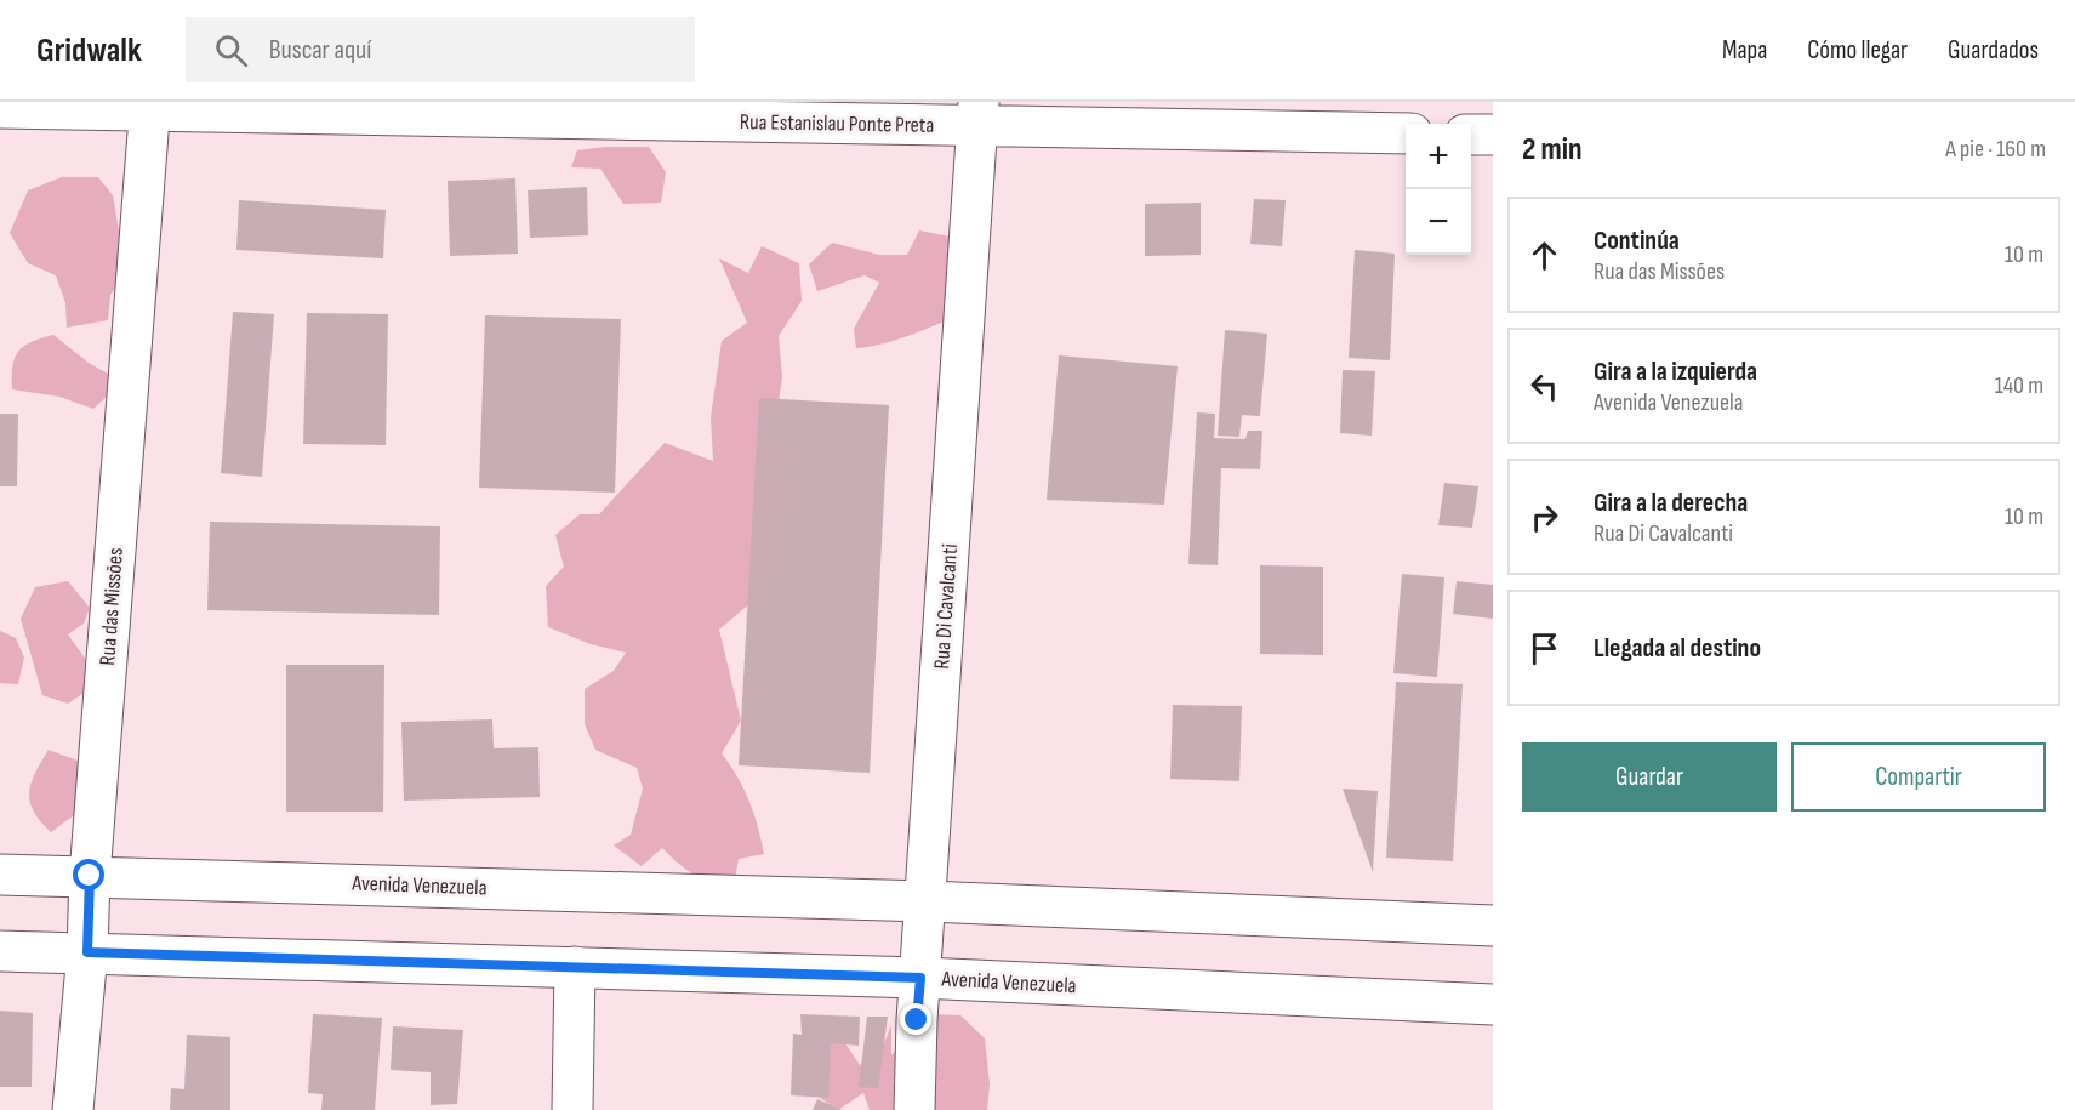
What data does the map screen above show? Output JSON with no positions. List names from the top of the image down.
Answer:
{
  "streets": {
    "street": [
      "Rua Estanislau Ponte Preta",
      "Rua das Missões",
      "Rua Di Cavalcanti",
      "Avenida Venezuela"
    ]
  },
  "crossings": [
    ["Rua Estanislau Ponte Preta", "Rua das Missões"],
    ["Rua Estanislau Ponte Preta", "Rua Di Cavalcanti"],
    ["Rua das Missões", "Avenida Venezuela"],
    ["Rua Di Cavalcanti", "Avenida Venezuela"]
  ],
  "page": {
    "header": "Gridwalk",
    "search": "Buscar aquí",
    "nav": ["Mapa", "Cómo llegar", "Guardados"],
    "heading": ["2 min", "A pie · 160 m"],
    "map_buttons": ["+", "−"],
    "list": [
      ["Continúa", "Rua das Missões", "10 m"],
      ["Gira a la izquierda", "Avenida Venezuela", "140 m"],
      ["Gira a la derecha", "Rua Di Cavalcanti", "10 m"],
      "Llegada al destino"
    ],
    "buttons": ["Guardar", "Compartir"]
  }
}
